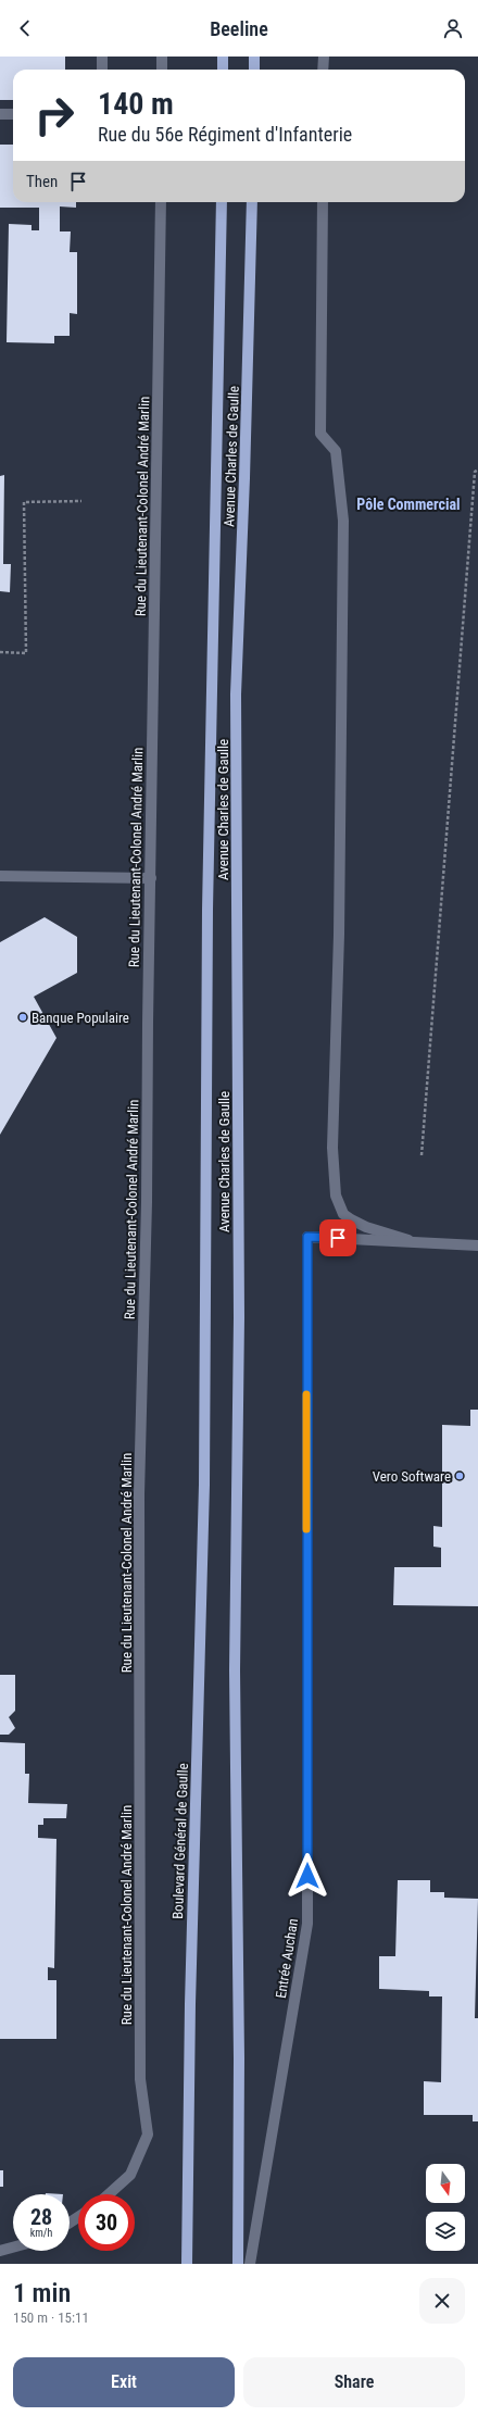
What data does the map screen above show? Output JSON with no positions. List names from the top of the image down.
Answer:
{
  "streets": {
    "main road": ["Avenue Charles de Gaulle", "Boulevard Général de Gaulle"],
    "street": ["Rue du Lieutenant-Colonel André Marlin", "Entrée Auchan"]
  },
  "crossings": [
    ["Avenue Charles de Gaulle", "Boulevard Général de Gaulle"]
  ],
  "districts": ["Pôle Commercial"],
  "places": ["Banque Populaire", "Vero Software"],
  "north": "bottom",
  "page": {
    "header": "Beeline",
    "turn": ["140 m", "Rue du 56e Régiment d'Infanterie"],
    "then": "Then",
    "speed": "28 km/h",
    "limit": "30",
    "heading": ["1 min", "150 m · 15:11"],
    "buttons": ["Exit", "Share"]
  }
}
